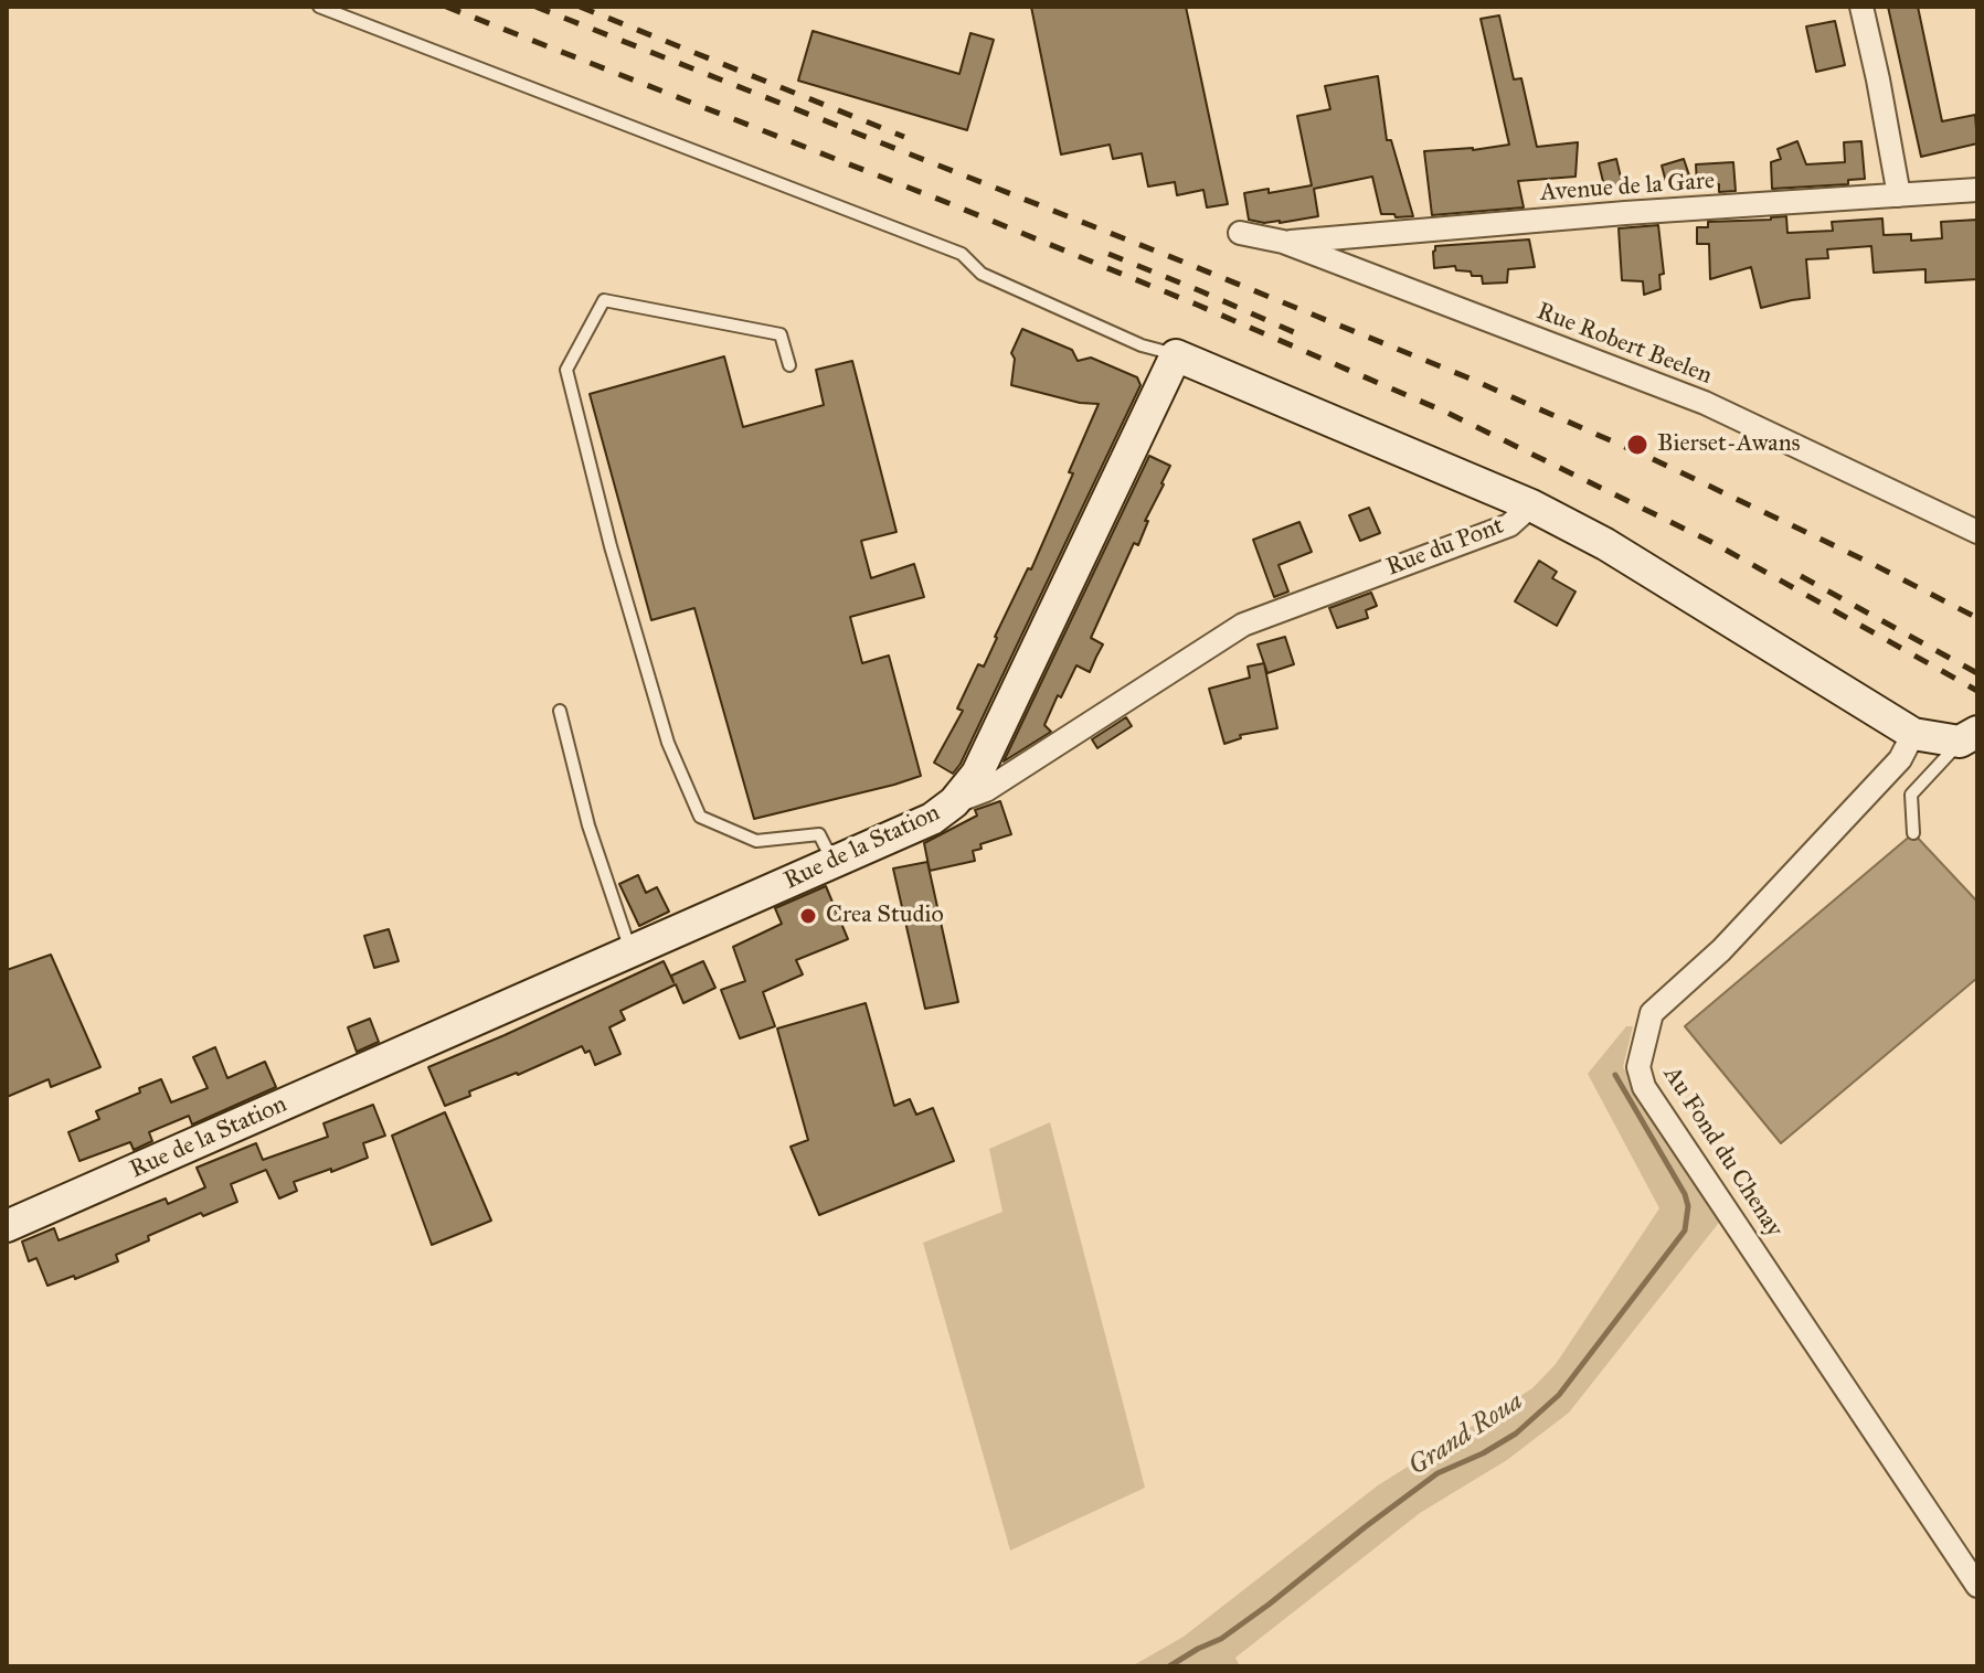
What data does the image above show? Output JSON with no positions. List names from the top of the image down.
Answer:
{
  "streets": {
    "street": [
      "Avenue de la Gare",
      "Rue Robert Beelen",
      "Rue du Pont",
      "Rue de la Station",
      "Au Fond du Chenay"
    ]
  },
  "crossings": [
    ["Avenue de la Gare", "Rue Robert Beelen"],
    ["Rue du Pont", "Rue de la Station"],
    ["Rue du Pont", "Au Fond du Chenay"]
  ],
  "water": ["Grand Roua"],
  "places": ["Bierset-Awans", "Crea Studio"]
}
